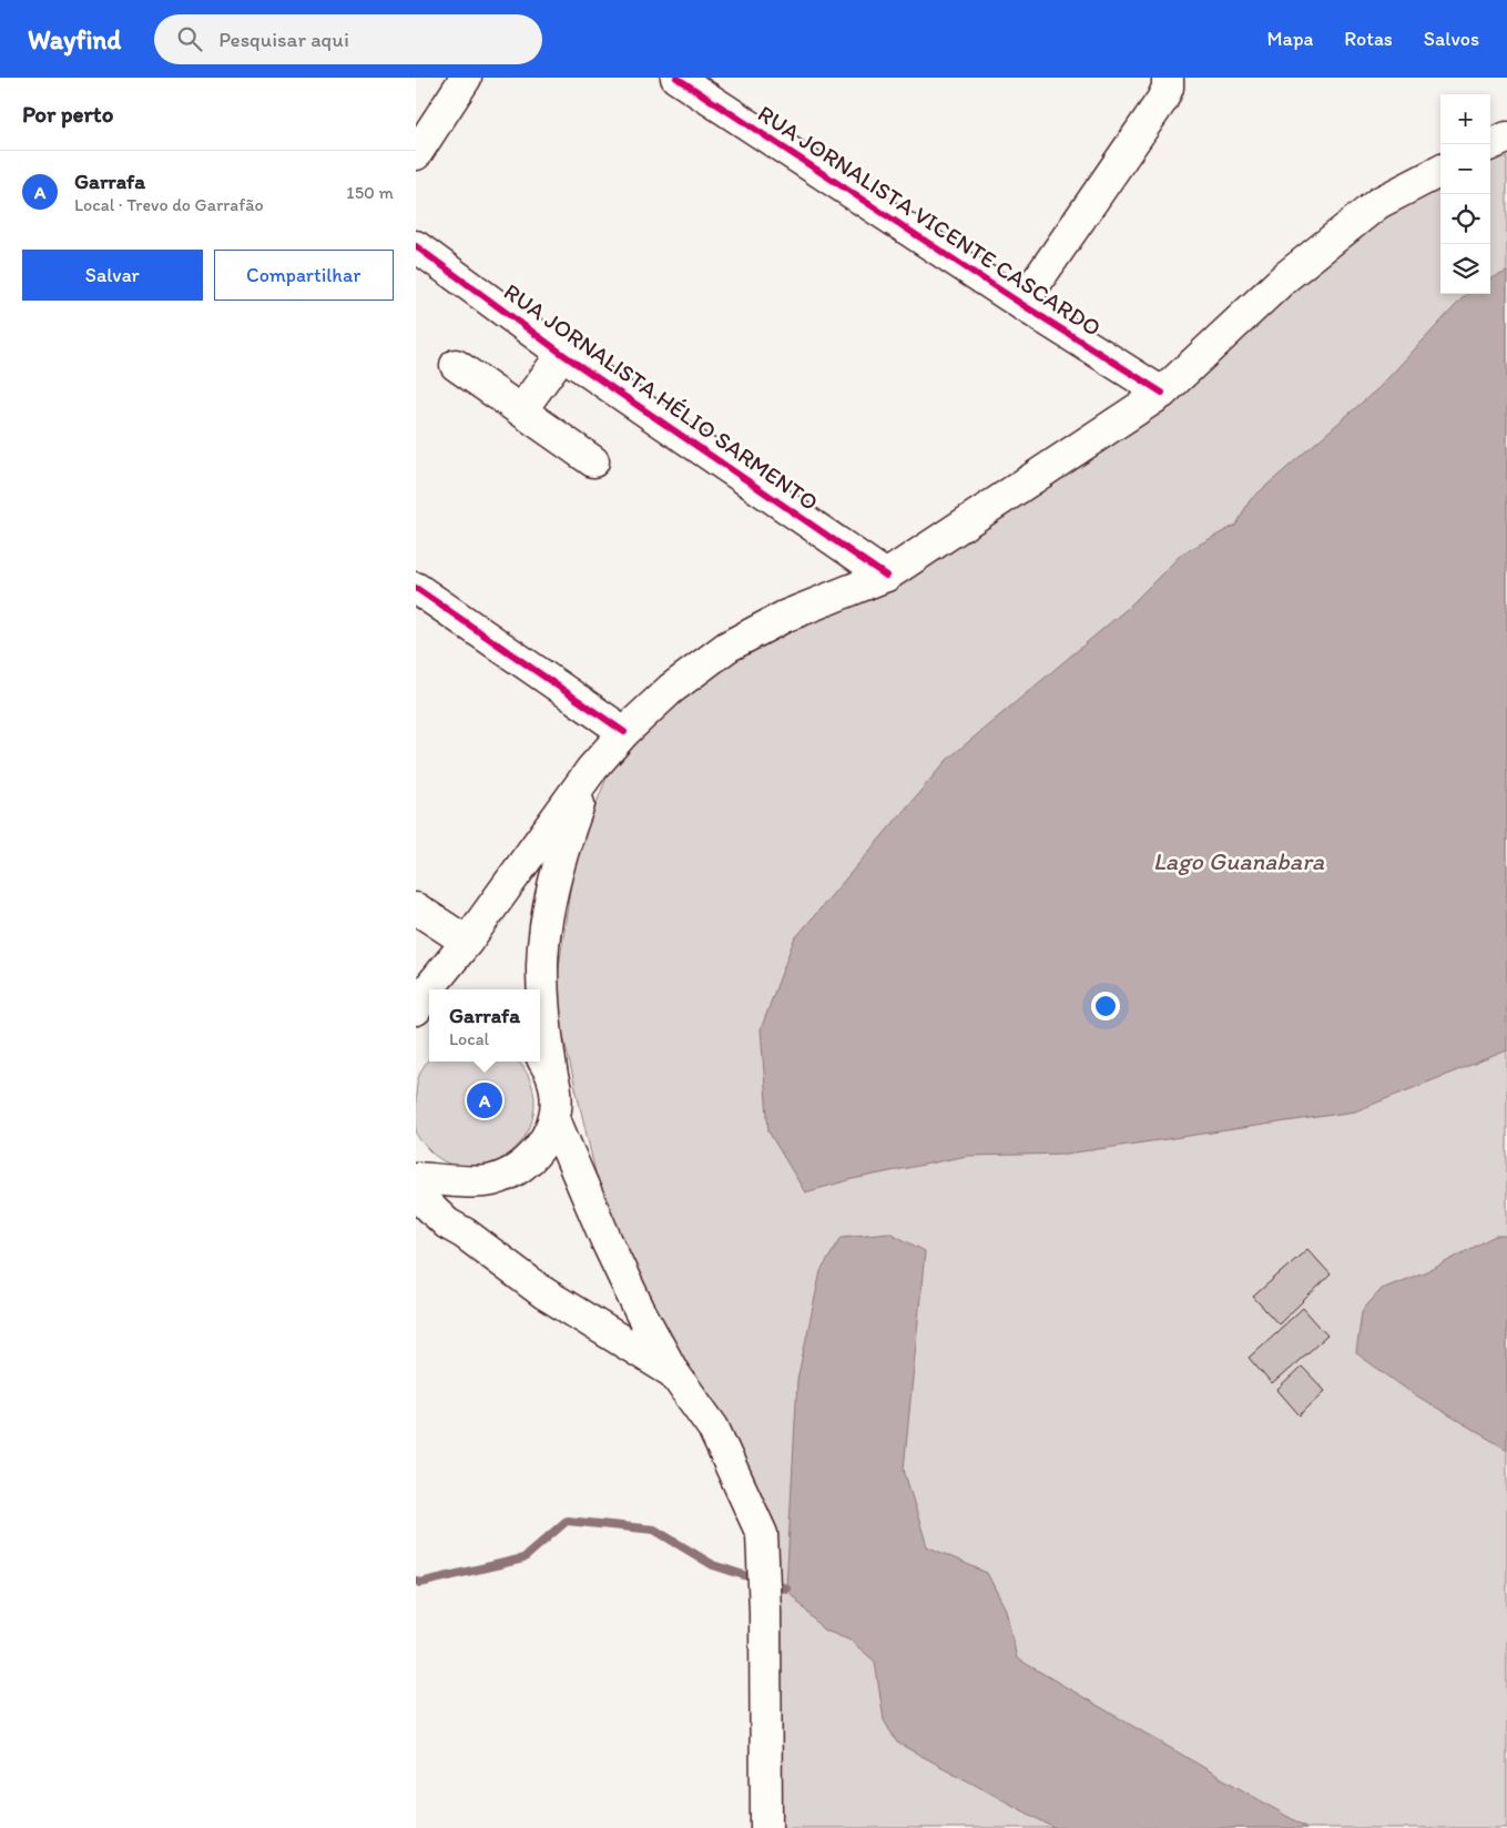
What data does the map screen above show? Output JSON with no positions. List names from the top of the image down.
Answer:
{
  "streets": {
    "main road": ["RUA JORNALISTA VICENTE CASCARDO", "RUA JORNALISTA HÉLIO SARMENTO"]
  },
  "water": ["Lago Guanabara"],
  "page": {
    "header": "Wayfind",
    "search": "Pesquisar aqui",
    "nav": ["Mapa", "Rotas", "Salvos"],
    "heading": "Por perto",
    "map_buttons": ["+", "−"],
    "list": [
      {
        "mark": "A",
        "name": "Garrafa",
        "note": "Local · Trevo do Garrafão",
        "value": "150 m"
      }
    ],
    "buttons": ["Salvar", "Compartilhar"],
    "popup": ["Garrafa", "Local"],
    "pins": "A"
  }
}
